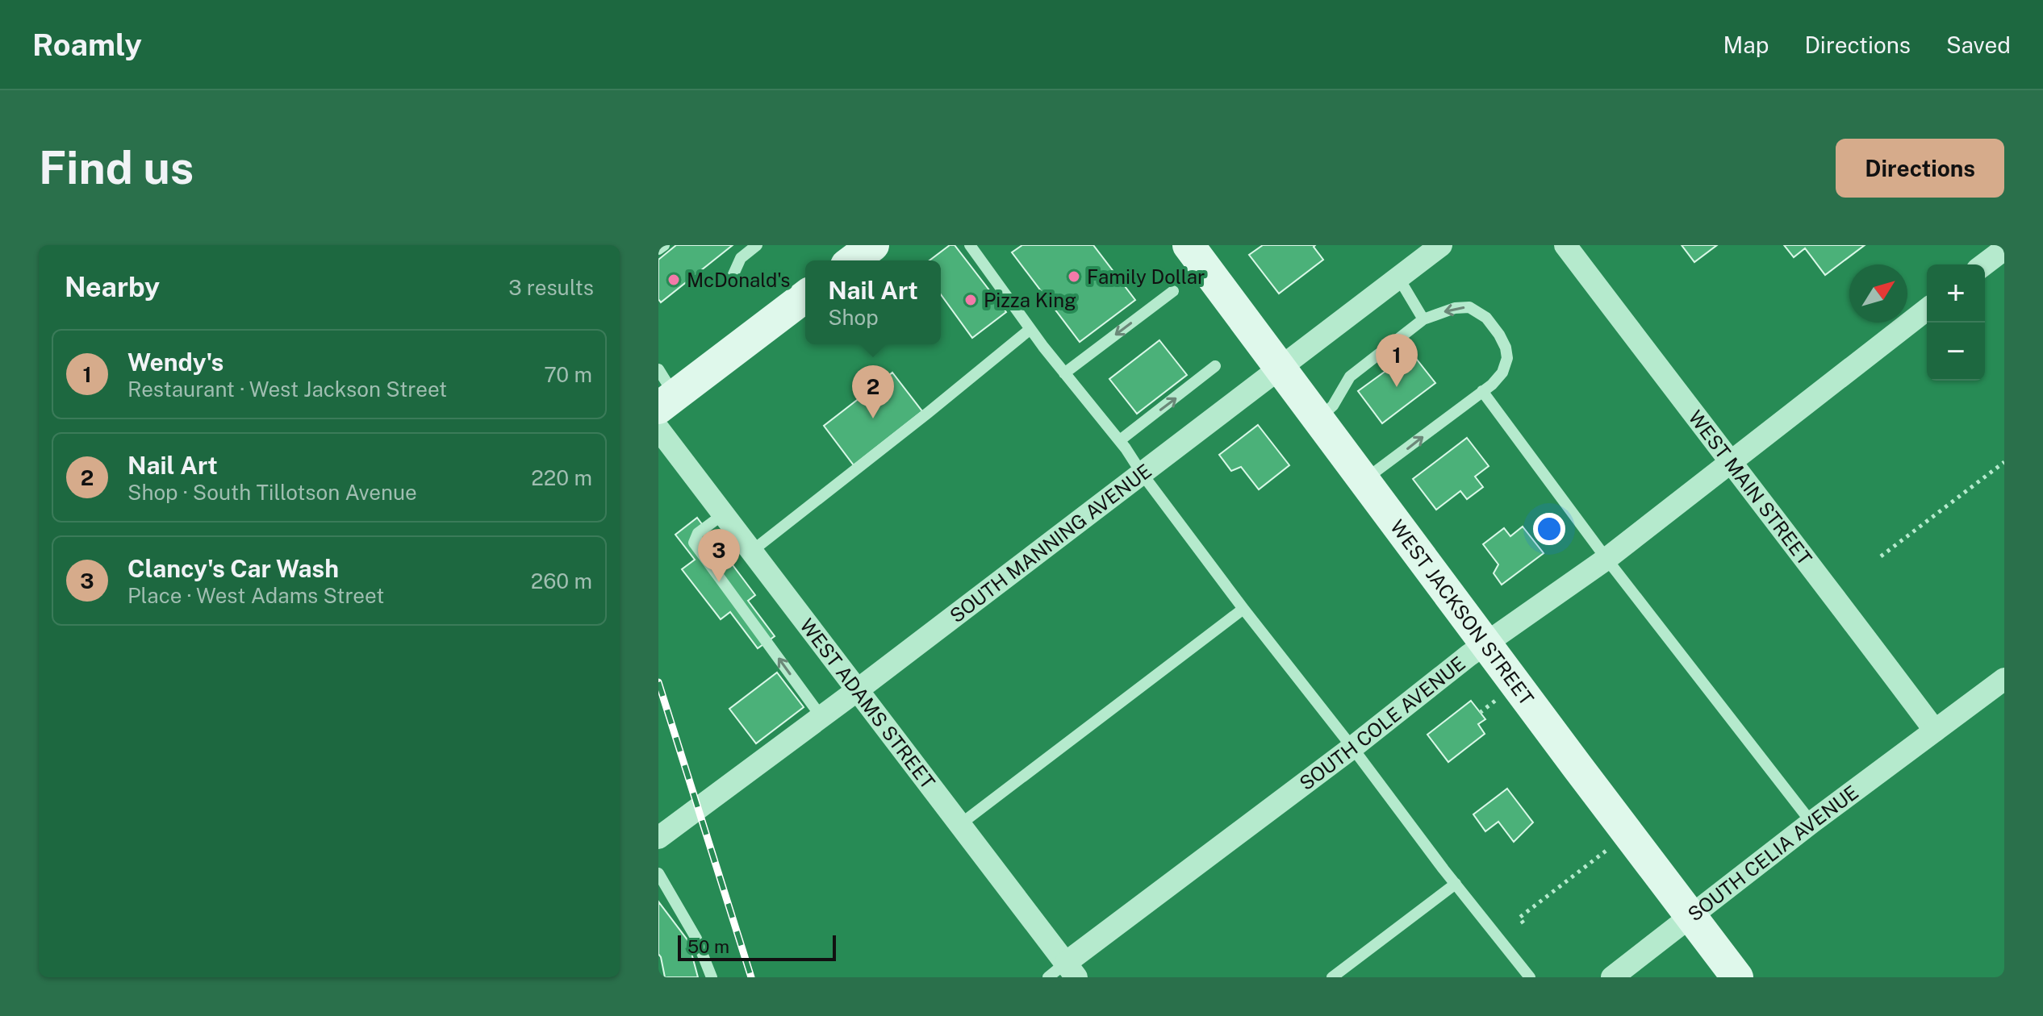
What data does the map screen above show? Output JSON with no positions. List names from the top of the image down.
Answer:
{
  "streets": {
    "main road": ["WEST JACKSON STREET"],
    "street": [
      "WEST MAIN STREET",
      "SOUTH MANNING AVENUE",
      "WEST ADAMS STREET",
      "SOUTH COLE AVENUE",
      "SOUTH CELIA AVENUE"
    ]
  },
  "crossings": [
    ["WEST MAIN STREET", "SOUTH COLE AVENUE"],
    ["WEST MAIN STREET", "SOUTH CELIA AVENUE"],
    ["SOUTH MANNING AVENUE", "WEST JACKSON STREET"],
    ["SOUTH MANNING AVENUE", "WEST ADAMS STREET"],
    ["WEST JACKSON STREET", "SOUTH COLE AVENUE"],
    ["WEST JACKSON STREET", "SOUTH CELIA AVENUE"],
    ["WEST ADAMS STREET", "SOUTH COLE AVENUE"]
  ],
  "places": ["Family Dollar", "McDonald's", "Pizza King"],
  "scale_bar": "50 m",
  "north": "top right",
  "page": {
    "header": "Roamly",
    "nav": ["Map", "Directions", "Saved"],
    "buttons": "Directions",
    "title": "Find us",
    "heading": ["Nearby", "3 results"],
    "popup": ["Nail Art", "Shop"],
    "map_buttons": ["+", "−"],
    "list": [
      {
        "mark": "1",
        "name": "Wendy's",
        "note": "Restaurant · West Jackson Street",
        "value": "70 m"
      },
      {
        "mark": "2",
        "name": "Nail Art",
        "note": "Shop · South Tillotson Avenue",
        "value": "220 m"
      },
      {
        "mark": "3",
        "name": "Clancy's Car Wash",
        "note": "Place · West Adams Street",
        "value": "260 m"
      }
    ],
    "pins": ["1", "2", "3"],
    "scale": "50 m"
  }
}
